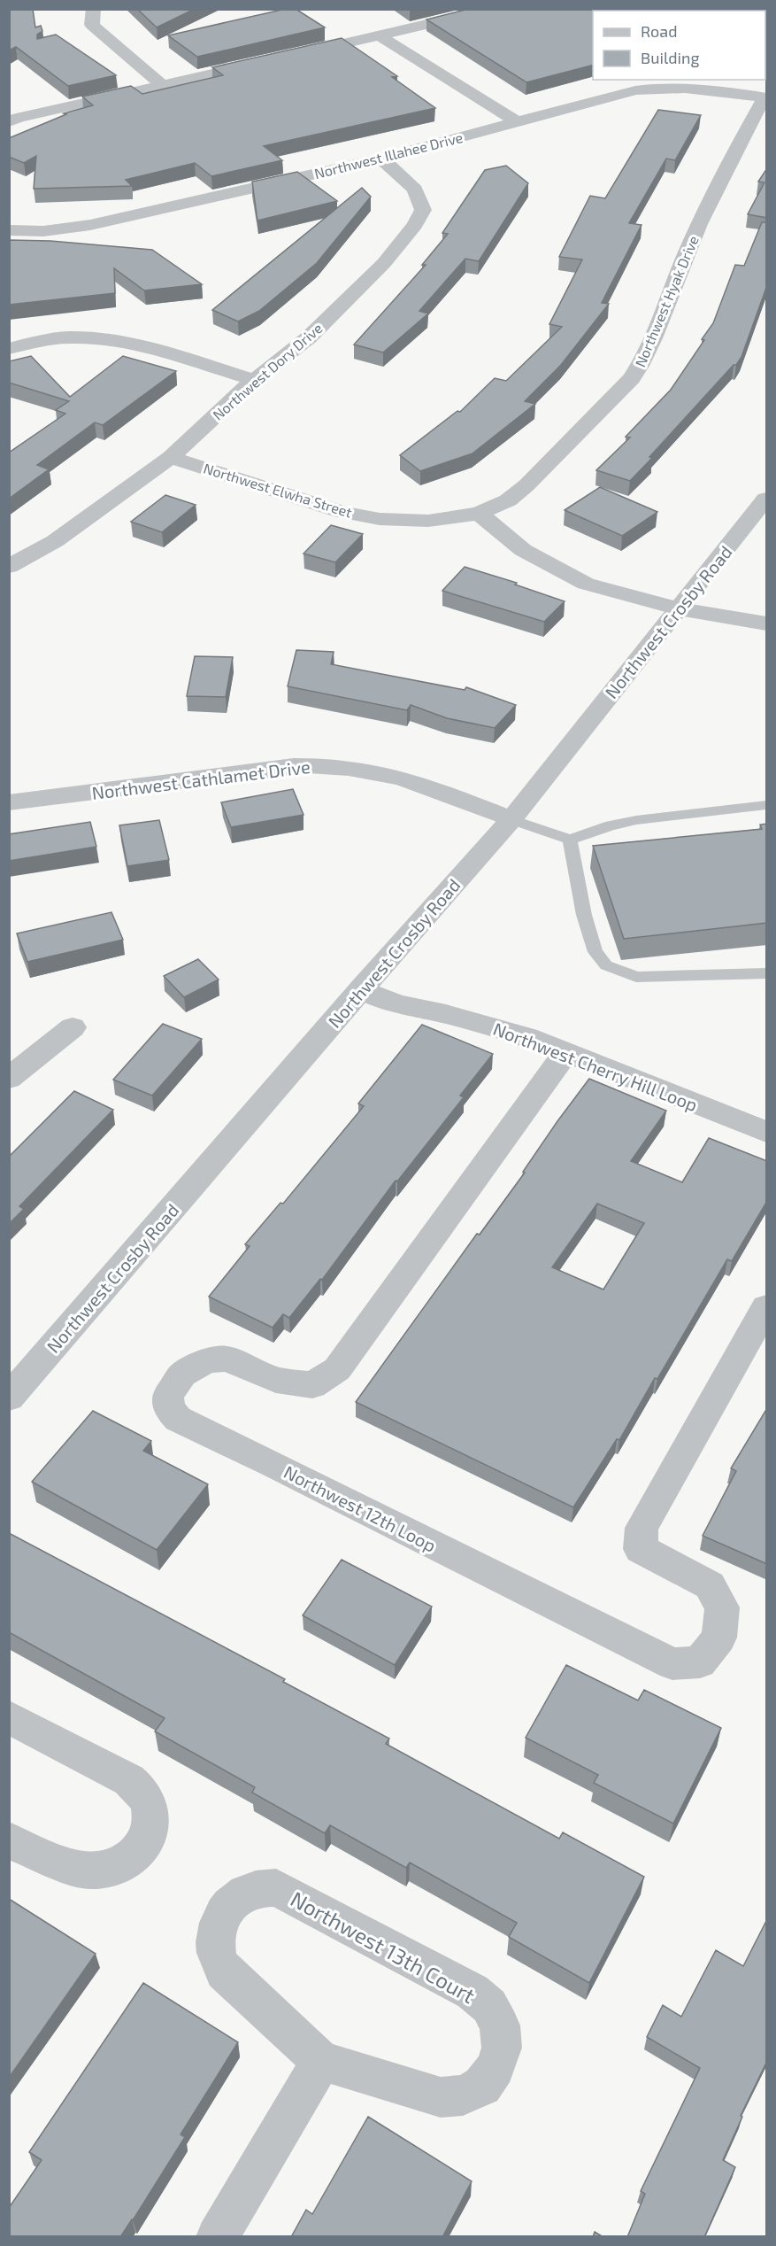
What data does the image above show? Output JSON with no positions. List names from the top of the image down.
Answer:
{
  "streets": {
    "street": [
      "Northwest Illahee Drive",
      "Northwest Hyak Drive",
      "Northwest Dory Drive",
      "Northwest Elwha Street",
      "Northwest Crosby Road",
      "Northwest Cathlamet Drive",
      "Northwest Cherry Hill Loop",
      "Northwest 12th Loop",
      "Northwest 13th Court"
    ]
  },
  "crossings": [
    ["Northwest Illahee Drive", "Northwest Hyak Drive"],
    ["Northwest Illahee Drive", "Northwest Dory Drive"],
    ["Northwest Hyak Drive", "Northwest Elwha Street"],
    ["Northwest Dory Drive", "Northwest Elwha Street"],
    ["Northwest Crosby Road", "Northwest Cathlamet Drive"],
    ["Northwest Crosby Road", "Northwest Cherry Hill Loop"],
    ["Northwest Cherry Hill Loop", "Northwest 12th Loop"]
  ],
  "legend": ["Road", "Building"]
}
